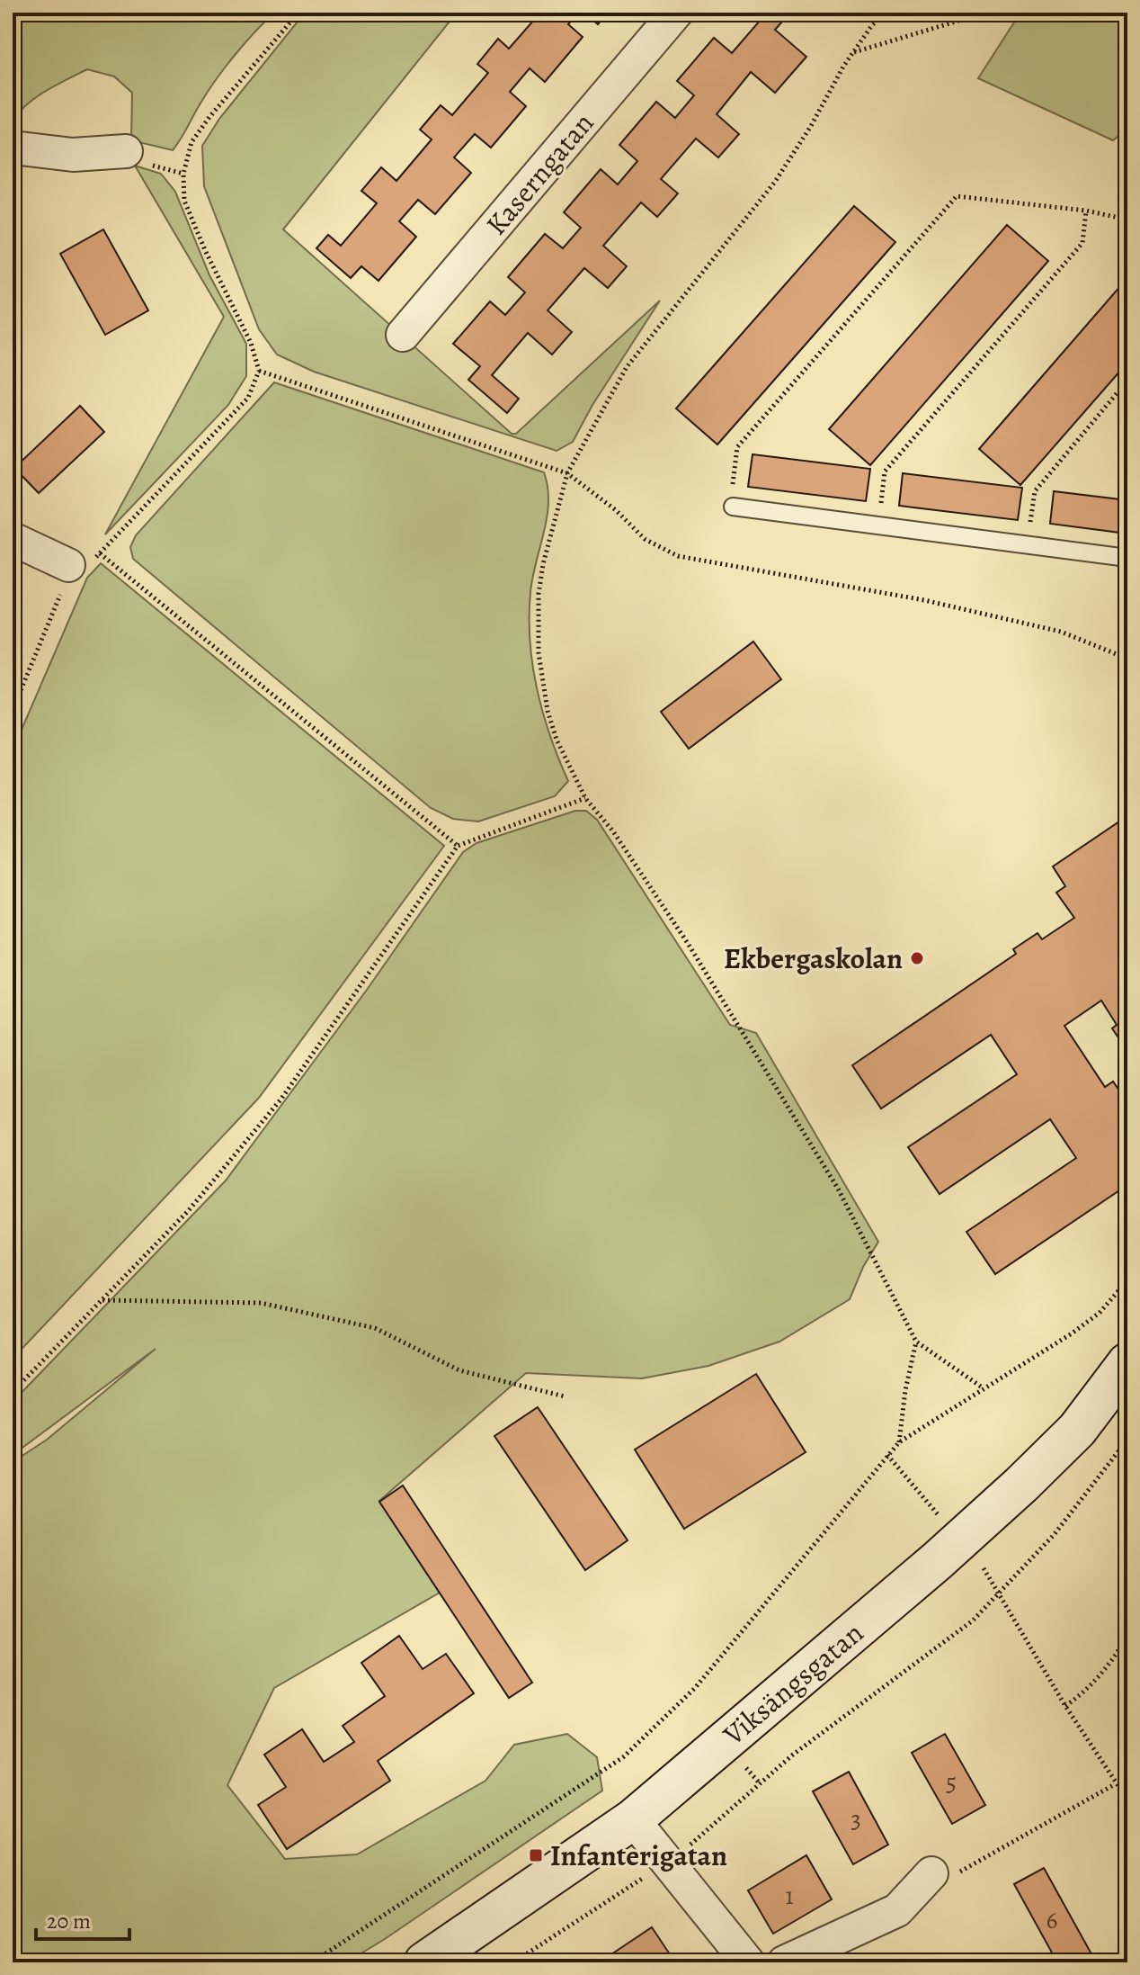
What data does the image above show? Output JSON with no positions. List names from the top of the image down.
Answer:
{
  "streets": {
    "street": ["Kaserngatan", "Viksängsgatan"]
  },
  "places": {
    "other": ["Ekbergaskolan"],
    "transit": ["Infanterigatan"]
  },
  "house_numbers": [
    "5",
    "3",
    "1",
    "6"
  ],
  "scale_bar": "20 m"
}
